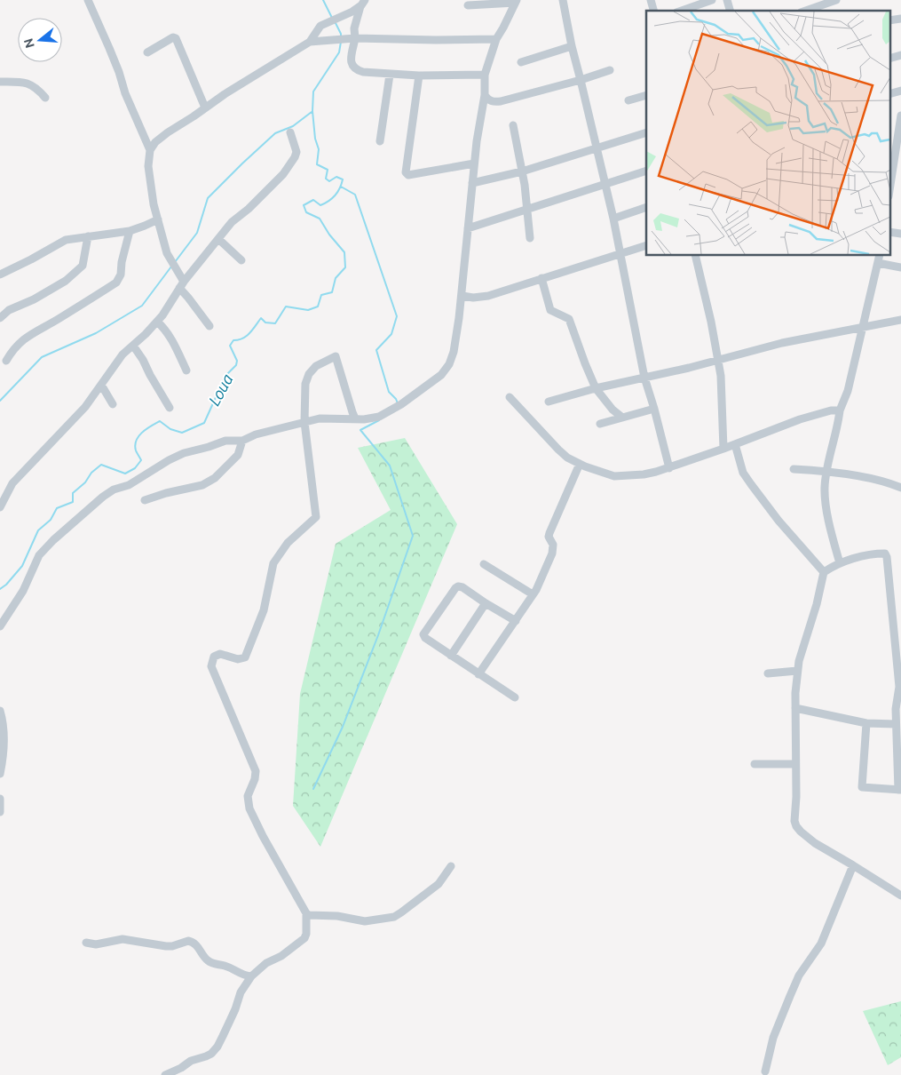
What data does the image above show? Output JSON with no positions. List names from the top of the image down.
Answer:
{
  "water": ["Loua"],
  "north": "left"
}
